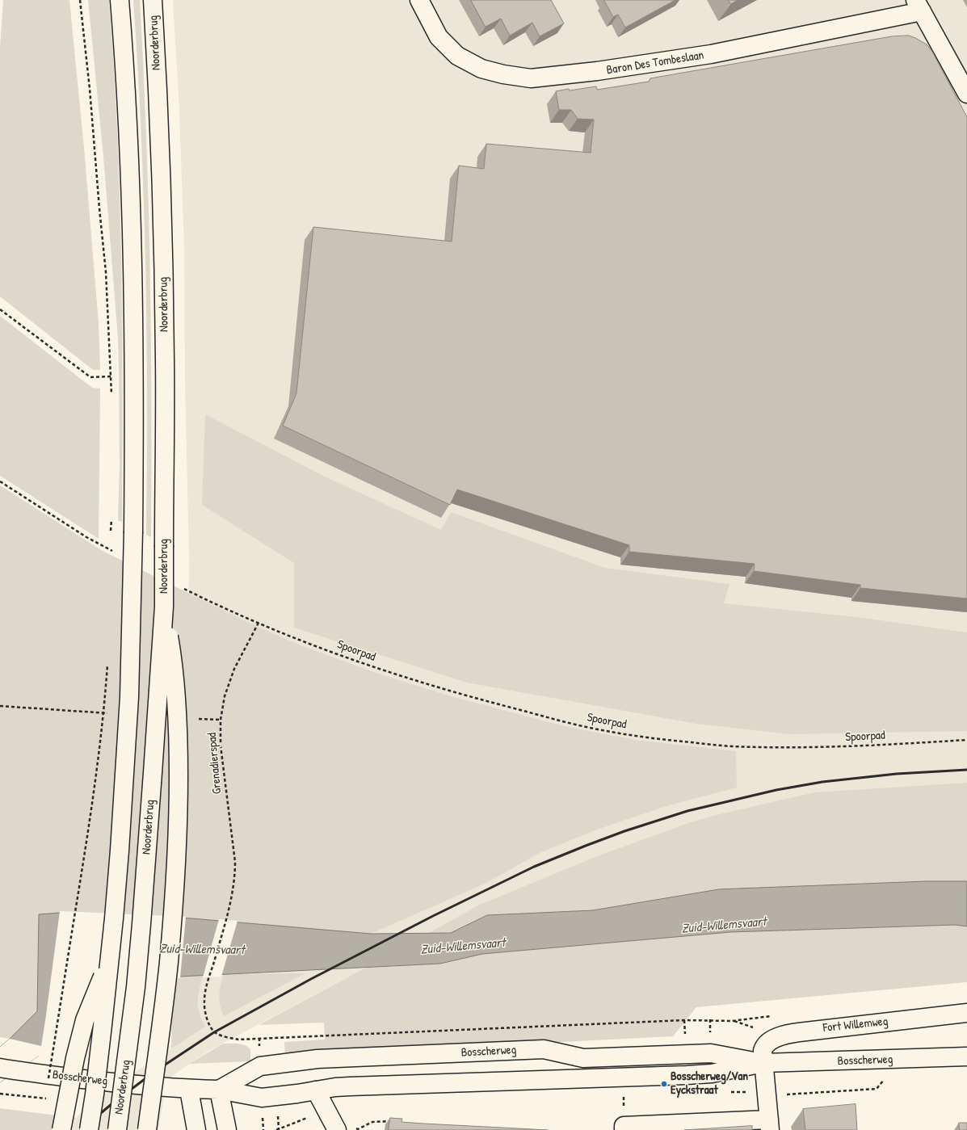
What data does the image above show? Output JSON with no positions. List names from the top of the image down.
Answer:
{
  "streets": {
    "main road": [
      "Noorderbrug",
      "Baron Des Tombeslaan",
      "Fort Willemweg",
      "Bosscherweg"
    ],
    "path": ["Spoorpad", "Grenadierspad"]
  },
  "crossings": [
    ["Spoorpad", "Grenadierspad"],
    ["Fort Willemweg", "Bosscherweg"]
  ],
  "water": ["Zuid-Willemsvaart"],
  "places": ["Bosscherweg/Van Eyckstraat"]
}
